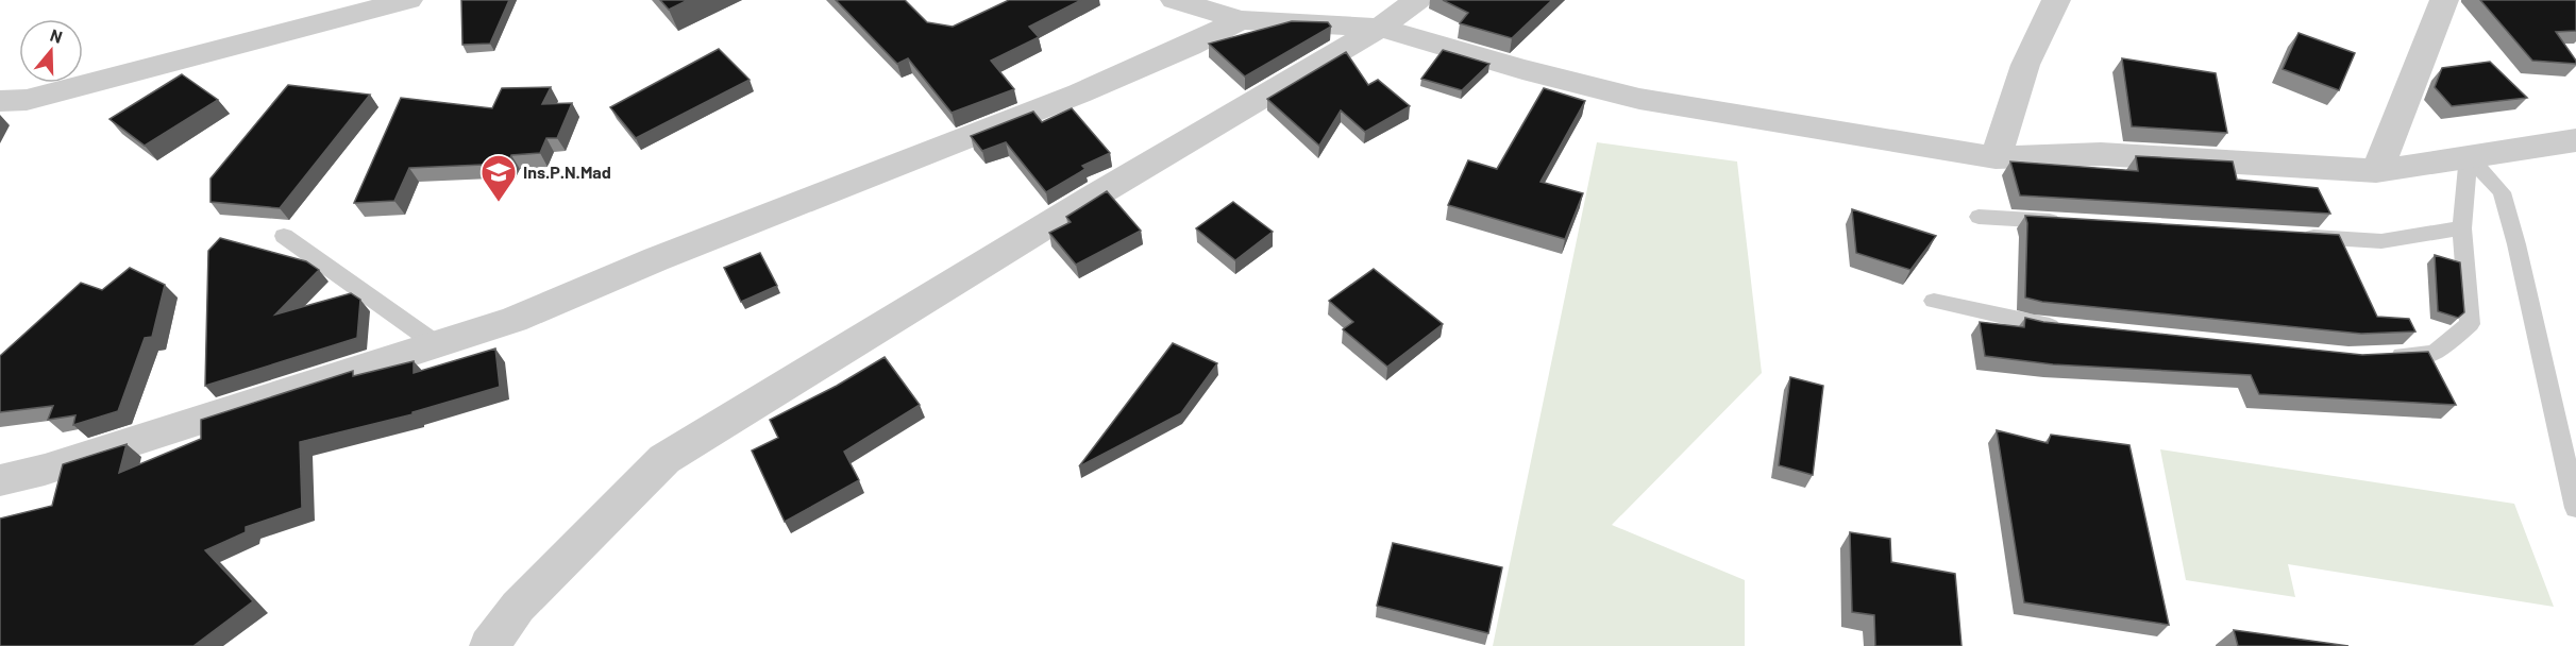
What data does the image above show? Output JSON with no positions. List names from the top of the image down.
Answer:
{
  "places": {
    "school or university": ["Ins.P.N.Mad"]
  },
  "north": "top"
}
